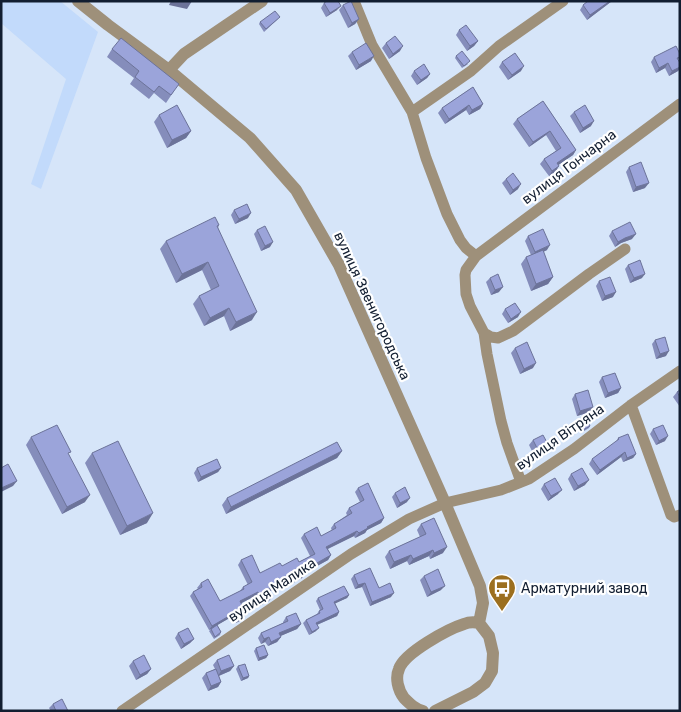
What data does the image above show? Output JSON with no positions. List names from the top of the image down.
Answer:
{
  "streets": {
    "street": [
      "вулиця Гончарна",
      "вулиця Звенигородська",
      "вулиця Вітряна",
      "вулиця Малика"
    ]
  },
  "crossings": [
    ["вулиця Звенигородська", "вулиця Вітряна"],
    ["вулиця Звенигородська", "вулиця Малика"],
    ["вулиця Вітряна", "вулиця Малика"]
  ],
  "places": {
    "bus stop": ["Арматурний завод"]
  }
}
